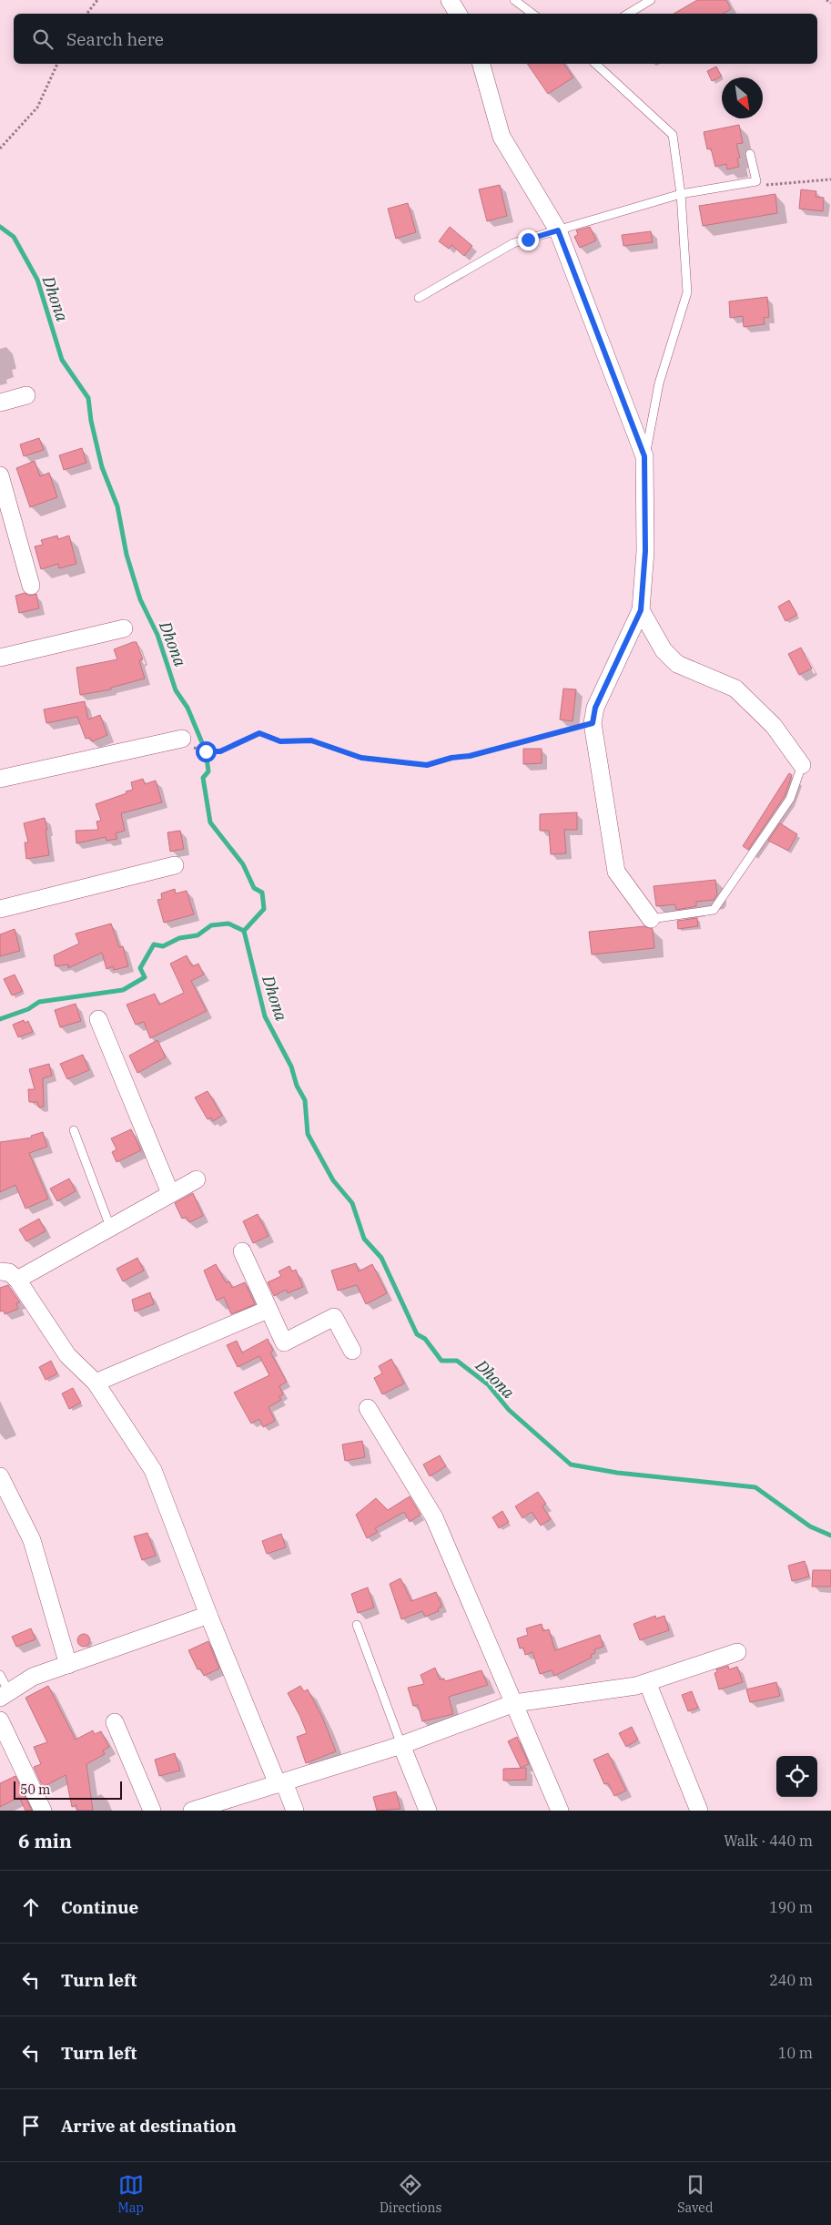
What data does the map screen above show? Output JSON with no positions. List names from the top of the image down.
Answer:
{
  "water": ["Dhona"],
  "scale_bar": "50 m",
  "north": "bottom right",
  "page": {
    "search": "Search here",
    "scale": "50 m",
    "heading": ["6 min", "Walk · 440 m"],
    "list": [
      ["Continue", "190 m"],
      ["Turn left", "240 m"],
      ["Turn left", "10 m"],
      "Arrive at destination"
    ],
    "nav": ["Map", "Directions", "Saved"]
  }
}
